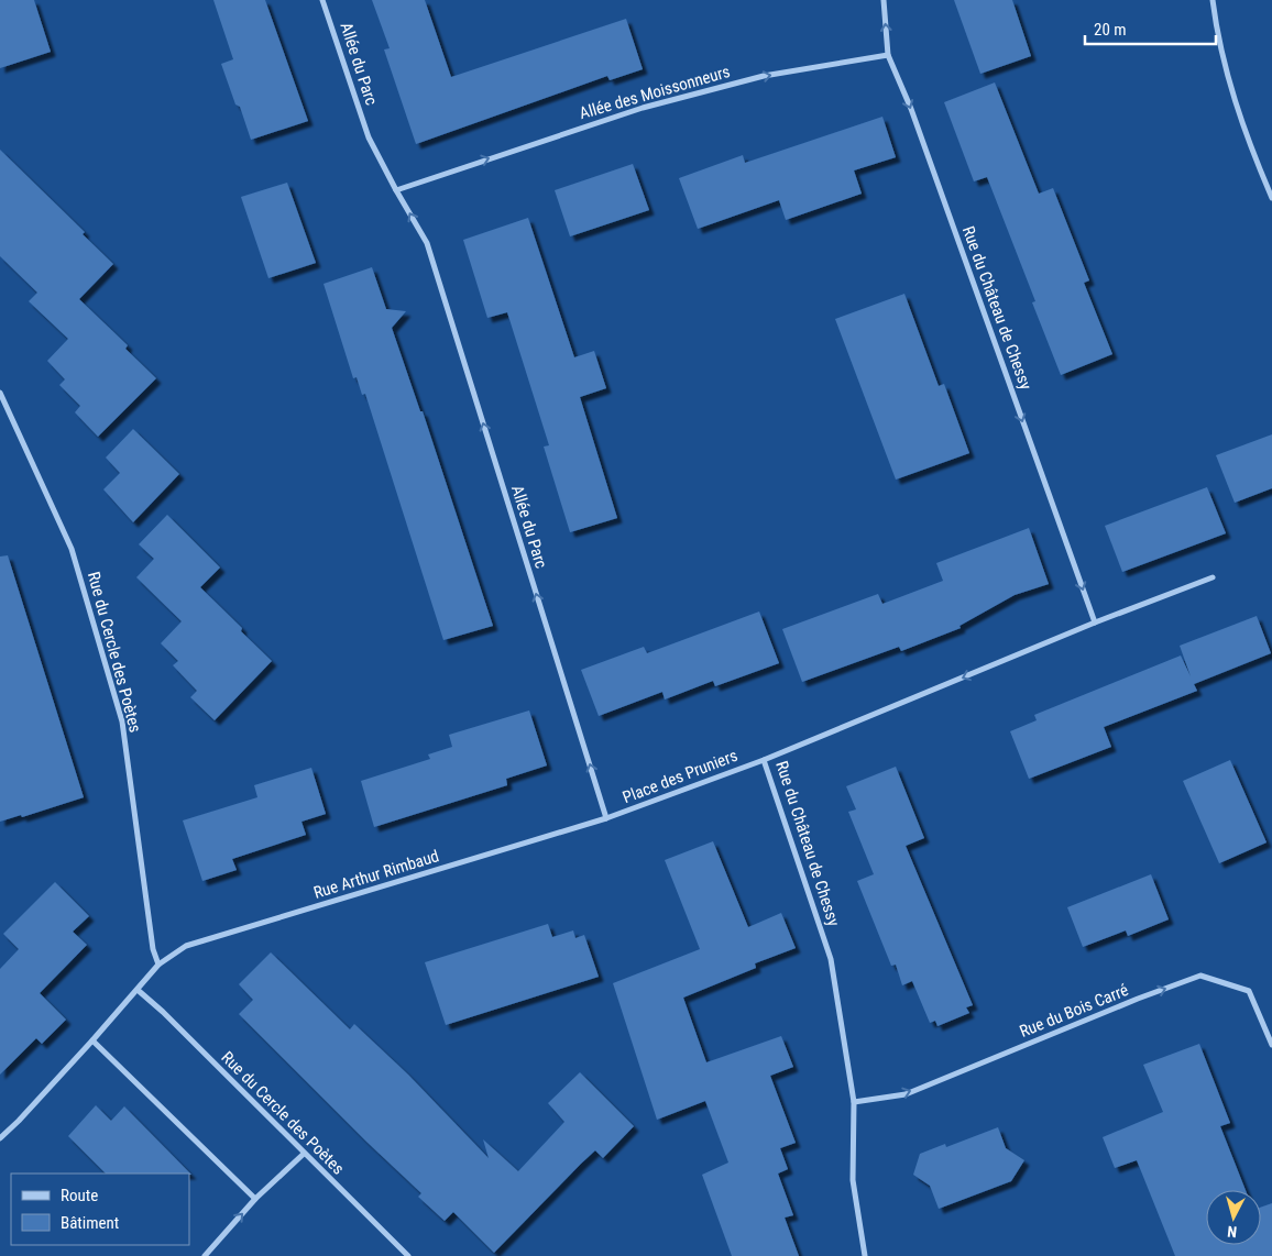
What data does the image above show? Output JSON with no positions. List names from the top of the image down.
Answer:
{
  "streets": {
    "street": [
      "Allée du Parc",
      "Allée des Moissonneurs",
      "Rue du Château de Chessy",
      "Rue du Cercle des Poètes",
      "Place des Pruniers",
      "Rue Arthur Rimbaud",
      "Rue du Bois Carré"
    ]
  },
  "crossings": [
    ["Allée du Parc", "Allée des Moissonneurs"],
    ["Allée du Parc", "Place des Pruniers"],
    ["Allée du Parc", "Rue Arthur Rimbaud"],
    ["Allée des Moissonneurs", "Rue du Château de Chessy"],
    ["Rue du Château de Chessy", "Place des Pruniers"],
    ["Rue du Château de Chessy", "Rue du Bois Carré"],
    ["Rue du Cercle des Poètes", "Rue Arthur Rimbaud"],
    ["Place des Pruniers", "Rue Arthur Rimbaud"]
  ],
  "one_way": ["Allée du Parc", "Allée des Moissonneurs", "Rue du Bois Carré"],
  "legend": ["Route", "Bâtiment"],
  "scale_bar": "20 m",
  "north": "bottom"
}
